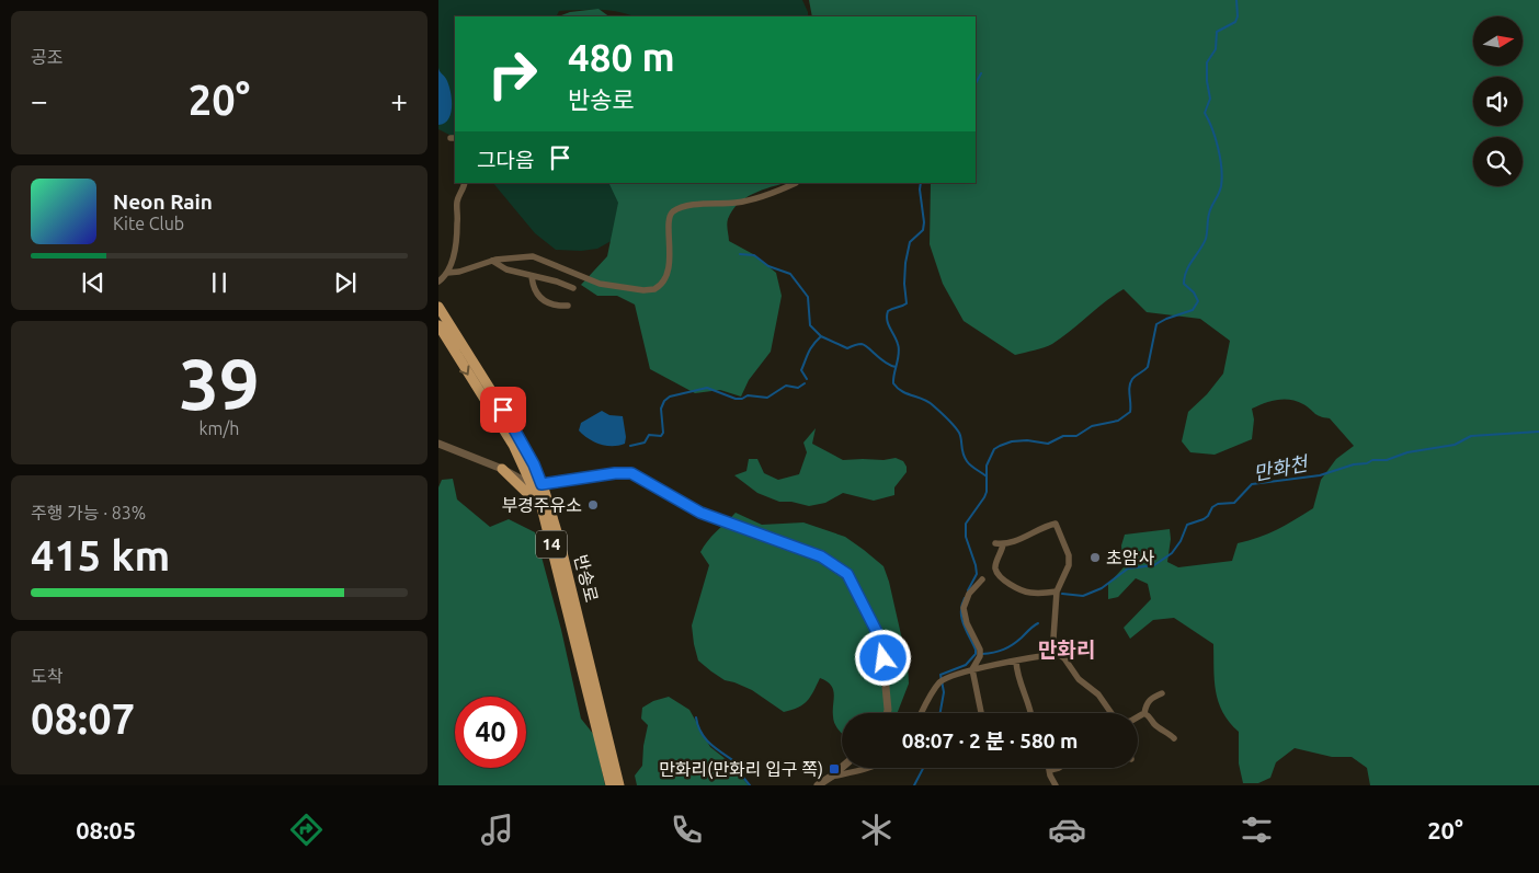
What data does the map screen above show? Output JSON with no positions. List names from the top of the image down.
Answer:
{
  "streets": {
    "main road": ["14", "반송로"]
  },
  "districts": ["만화리"],
  "water": ["만화천"],
  "places": {
    "other": ["부경주유소", "초암사"],
    "transit": ["만화리(만화리 입구 쪽)"]
  },
  "north": "right",
  "page": {
    "tile": [
      "공조",
      ["39", "km/h"],
      ["주행 가능 · 83%", "415 km"],
      ["도착", "08:07"]
    ],
    "turn": ["480 m", "반송로"],
    "heat": ["−", "20°", "+"],
    "then": "그다음",
    "song": ["Neon Rain", "Kite Club"],
    "limit": "40",
    "trip": "08:07 · 2 분 · 580 m",
    "tabs": ["08:05", "20°"]
  }
}
